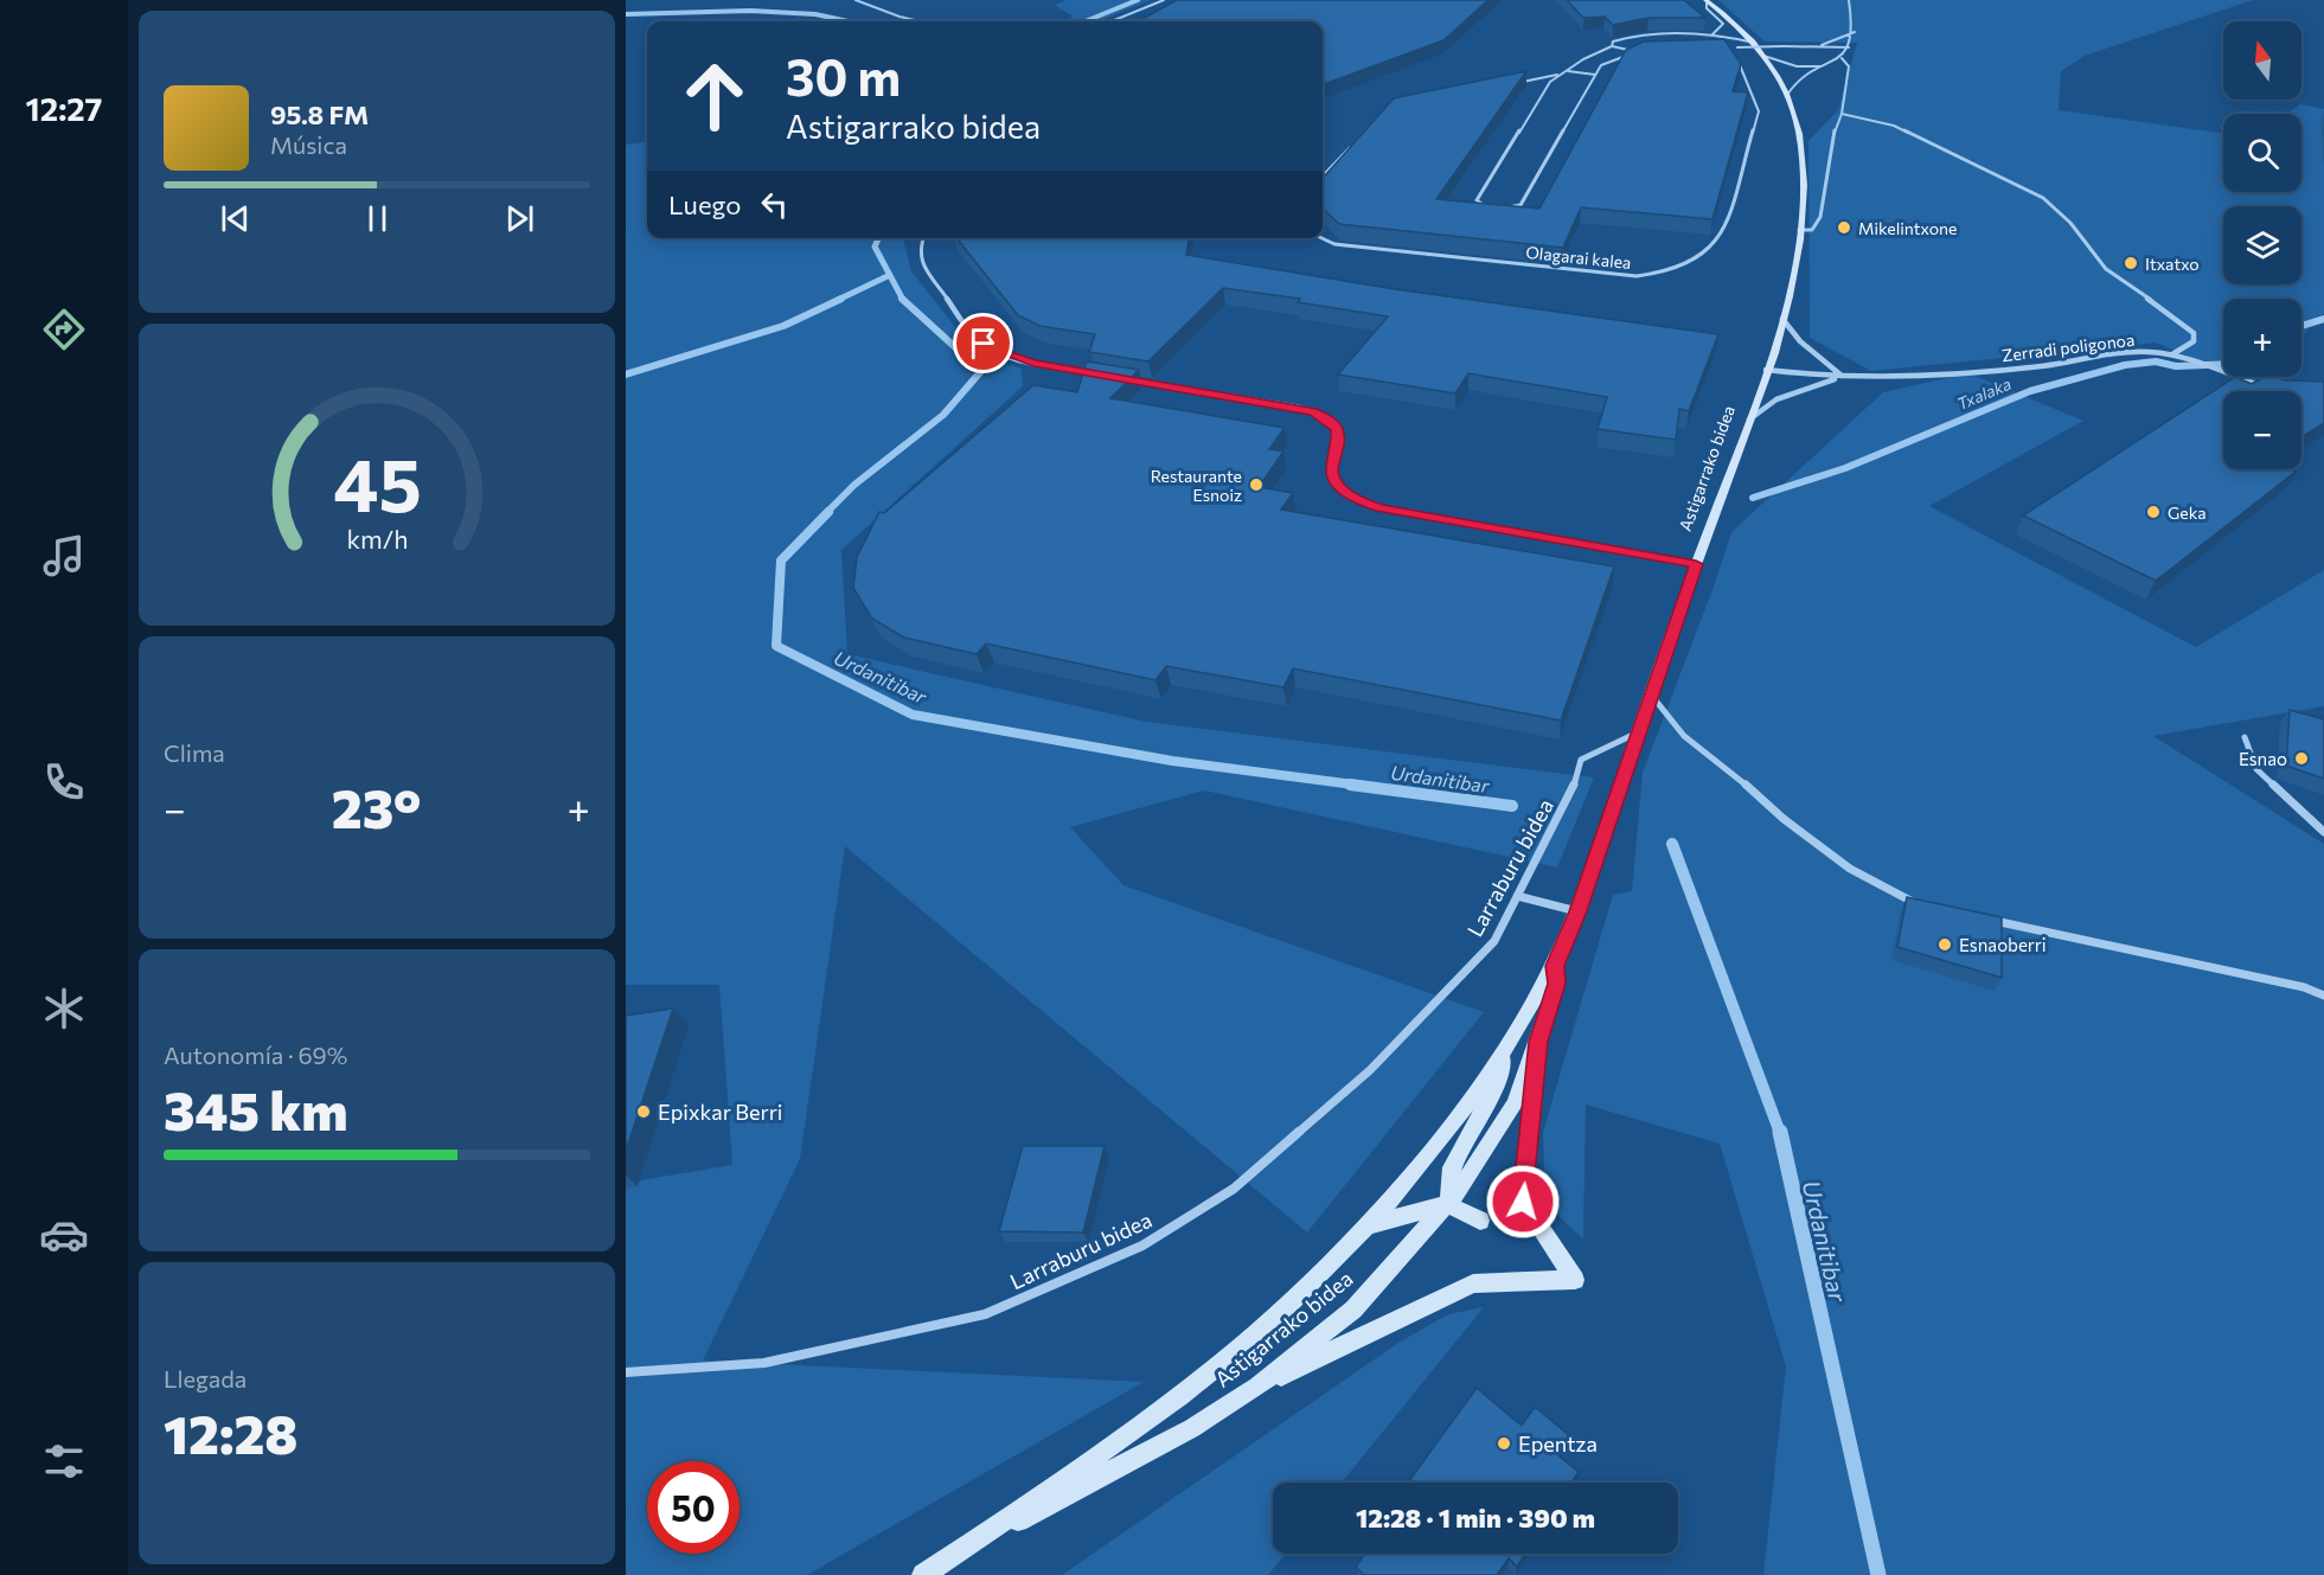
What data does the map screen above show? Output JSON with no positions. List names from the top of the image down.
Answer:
{
  "streets": {
    "main road": ["Astigarrako bidea"],
    "street": ["Olagarai kalea", "Zerradi poligonoa", "Larraburu bidea"]
  },
  "crossings": [
    ["Zerradi poligonoa", "Astigarrako bidea"],
    ["Astigarrako bidea", "Larraburu bidea"]
  ],
  "water": ["Txalaka", "Urdanitibar"],
  "places": [
    "Mikelintxone",
    "Itxatxo",
    "Restaurante Esnoiz",
    "Geka",
    "Esnao",
    "Esnaoberri",
    "Epixkar Berri",
    "Epentza"
  ],
  "north": "top",
  "page": {
    "tabs": "12:27",
    "map_buttons": ["+", "−"],
    "turn": ["30 m", "Astigarrako bidea"],
    "song": ["95.8 FM", "Música"],
    "then": "Luego",
    "tile": [
      "Clima",
      ["Autonomía · 69%", "345 km"],
      ["Llegada", "12:28"]
    ],
    "heat": ["−", "23°", "+"],
    "limit": "50",
    "trip": "12:28 · 1 min · 390 m",
    "gauge": ["45", "km/h"]
  }
}
